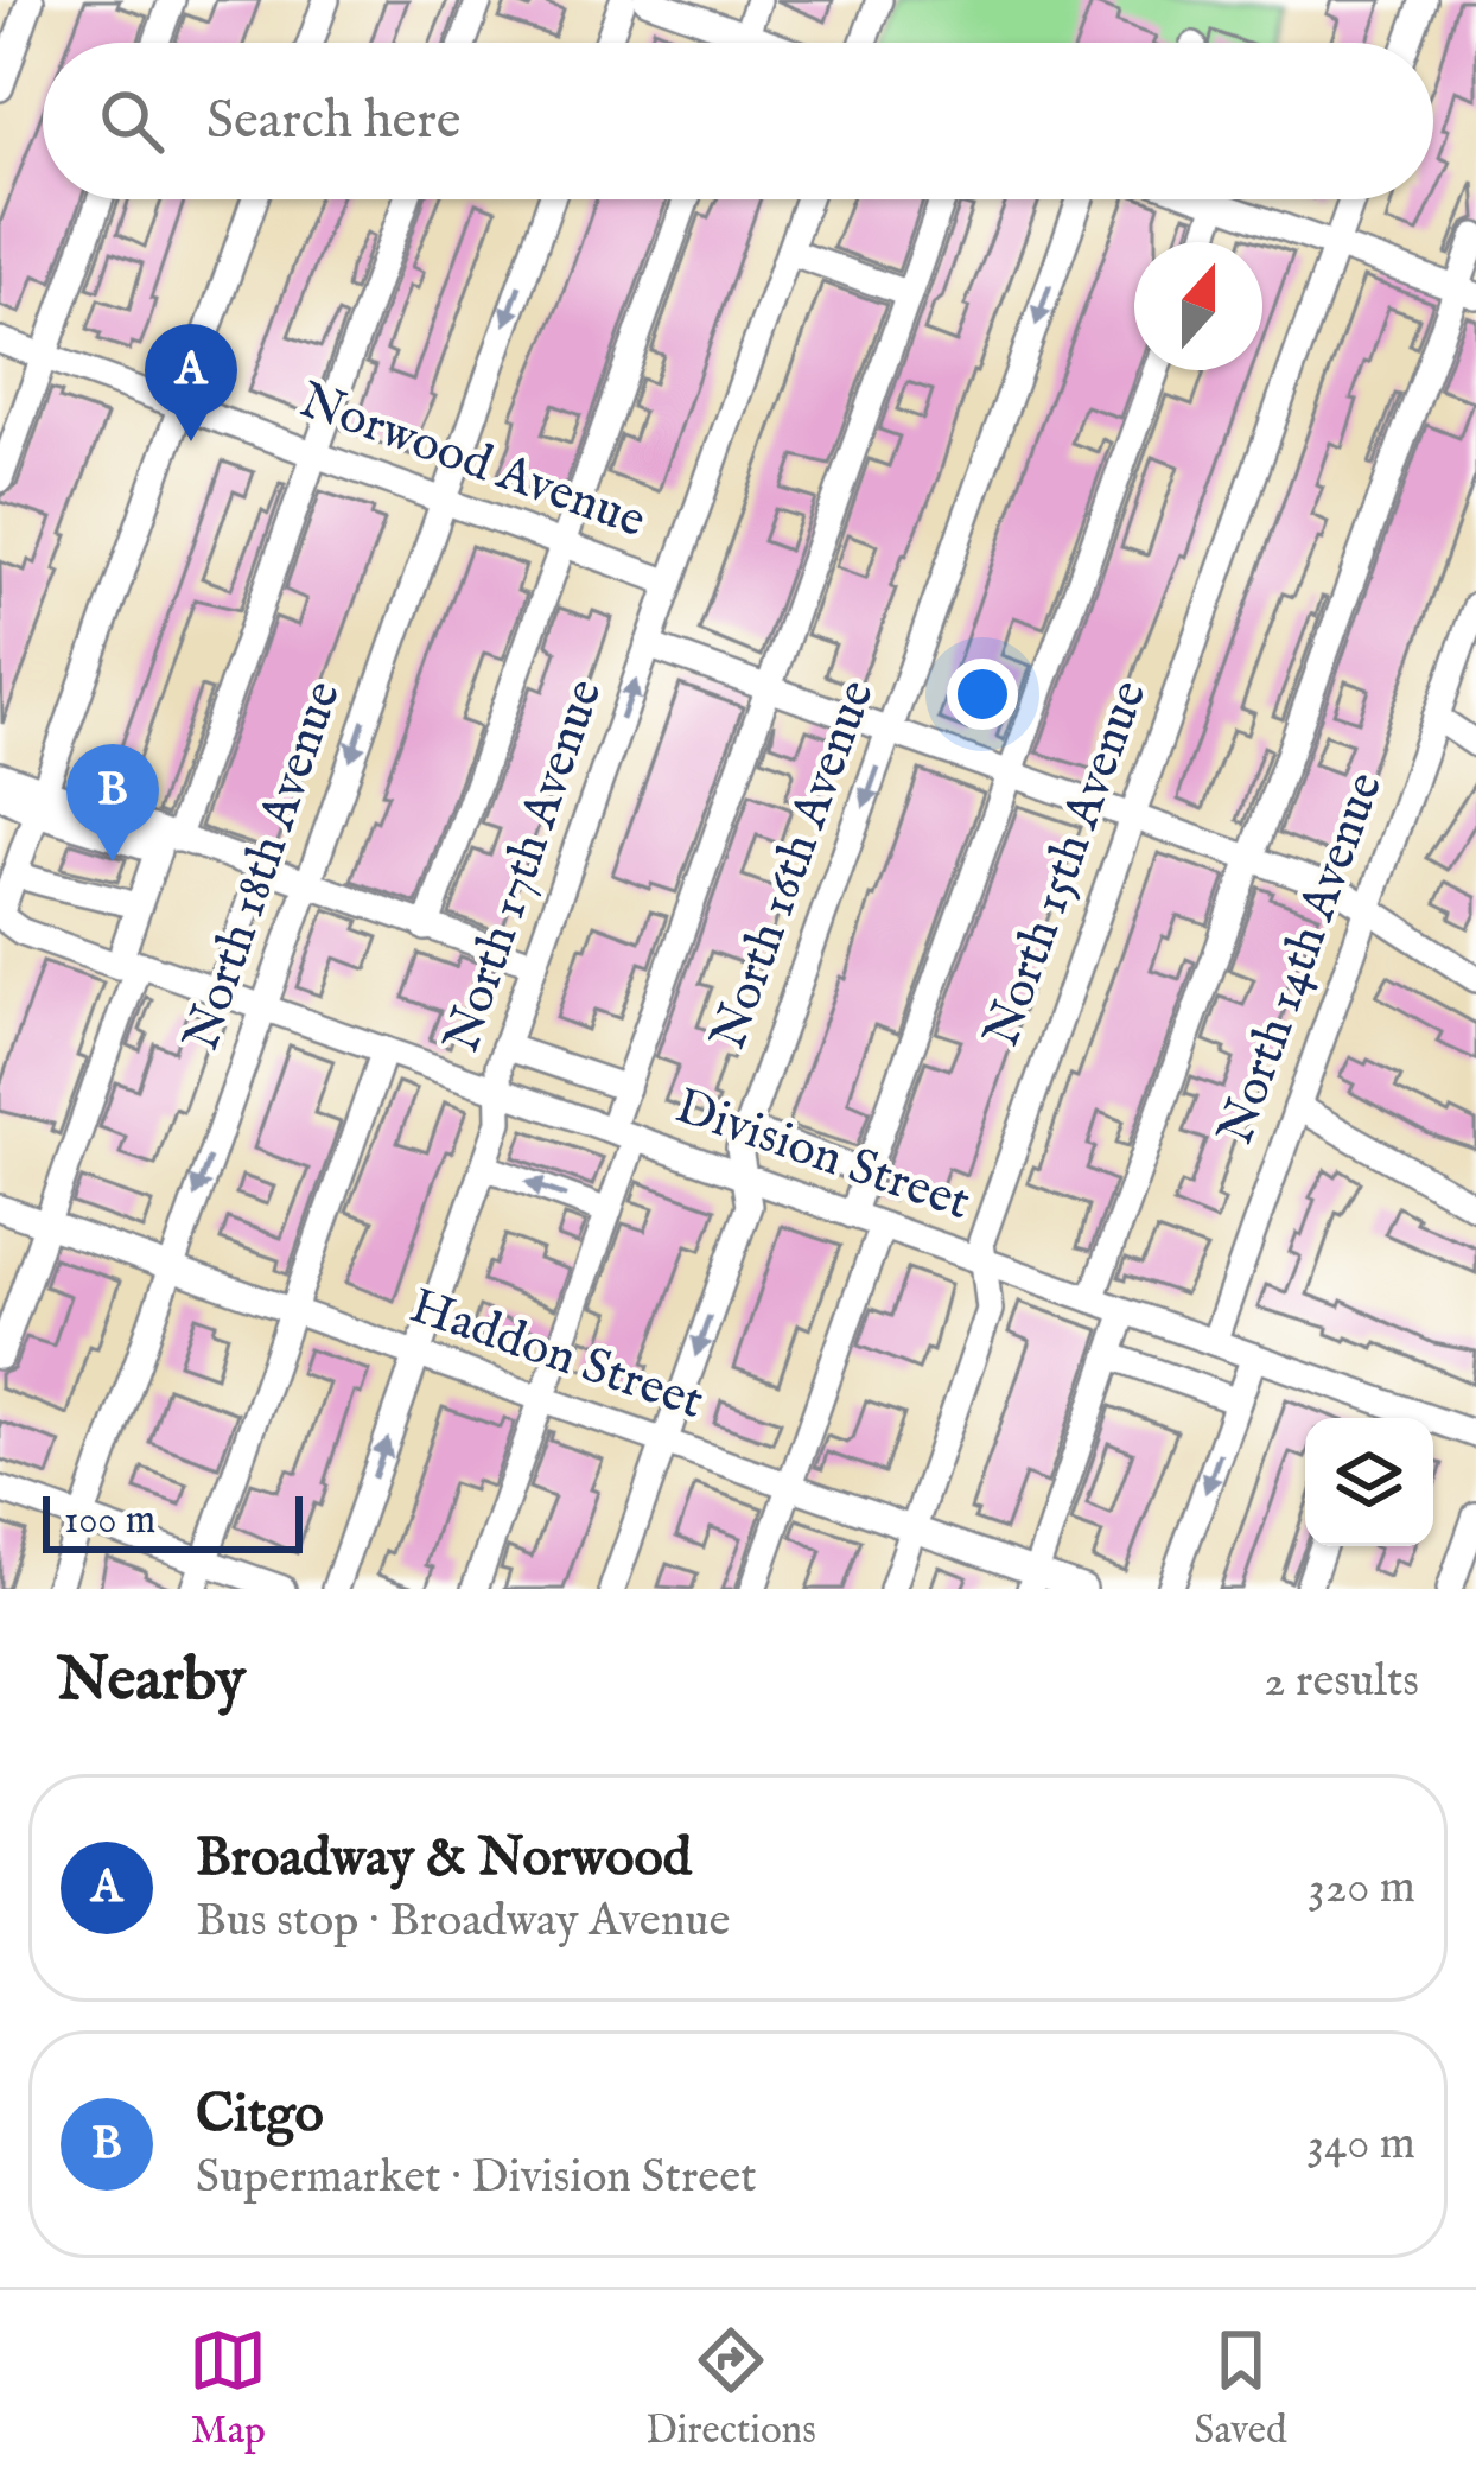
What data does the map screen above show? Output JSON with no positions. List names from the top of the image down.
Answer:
{
  "streets": {
    "street": [
      "Norwood Avenue",
      "North 15th Avenue",
      "North 16th Avenue",
      "North 18th Avenue",
      "North 17th Avenue",
      "North 14th Avenue",
      "Division Street",
      "Haddon Street"
    ]
  },
  "crossings": [
    ["Norwood Avenue", "North 18th Avenue"],
    ["Norwood Avenue", "North 17th Avenue"],
    ["North 15th Avenue", "Division Street"],
    ["North 15th Avenue", "Haddon Street"],
    ["North 16th Avenue", "Division Street"],
    ["North 16th Avenue", "Haddon Street"],
    ["North 18th Avenue", "Division Street"],
    ["North 18th Avenue", "Haddon Street"],
    ["North 17th Avenue", "Division Street"],
    ["North 17th Avenue", "Haddon Street"],
    ["North 14th Avenue", "Division Street"]
  ],
  "scale_bar": "100 m",
  "north": "top",
  "page": {
    "search": "Search here",
    "pins": ["A", "B"],
    "scale": "100 m",
    "heading": ["Nearby", "2 results"],
    "list": [
      {
        "mark": "A",
        "name": "Broadway & Norwood",
        "note": "Bus stop · Broadway Avenue",
        "value": "320 m"
      },
      {
        "mark": "B",
        "name": "Citgo",
        "note": "Supermarket · Division Street",
        "value": "340 m"
      }
    ],
    "nav": ["Map", "Directions", "Saved"]
  }
}
